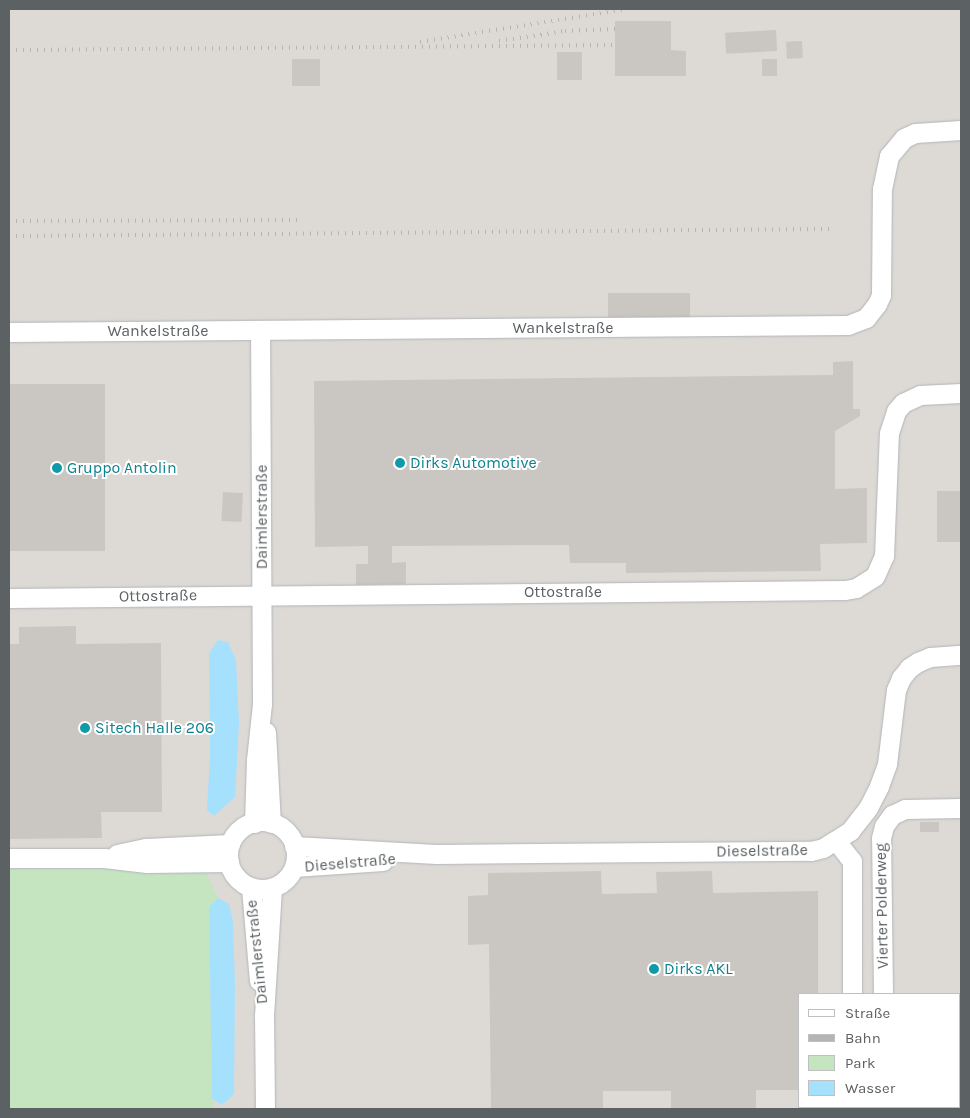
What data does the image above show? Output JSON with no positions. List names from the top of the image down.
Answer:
{
  "streets": {
    "street": [
      "Wankelstraße",
      "Daimlerstraße",
      "Ottostraße",
      "Dieselstraße",
      "Vierter Polderweg"
    ]
  },
  "crossings": [
    ["Wankelstraße", "Daimlerstraße"],
    ["Daimlerstraße", "Ottostraße"],
    ["Daimlerstraße", "Dieselstraße"]
  ],
  "places": [
    "Dirks Automotive",
    "Gruppo Antolin",
    "Sitech Halle 206",
    "Dirks AKL"
  ],
  "legend": [
    "Straße",
    "Bahn",
    "Park",
    "Wasser"
  ]
}
